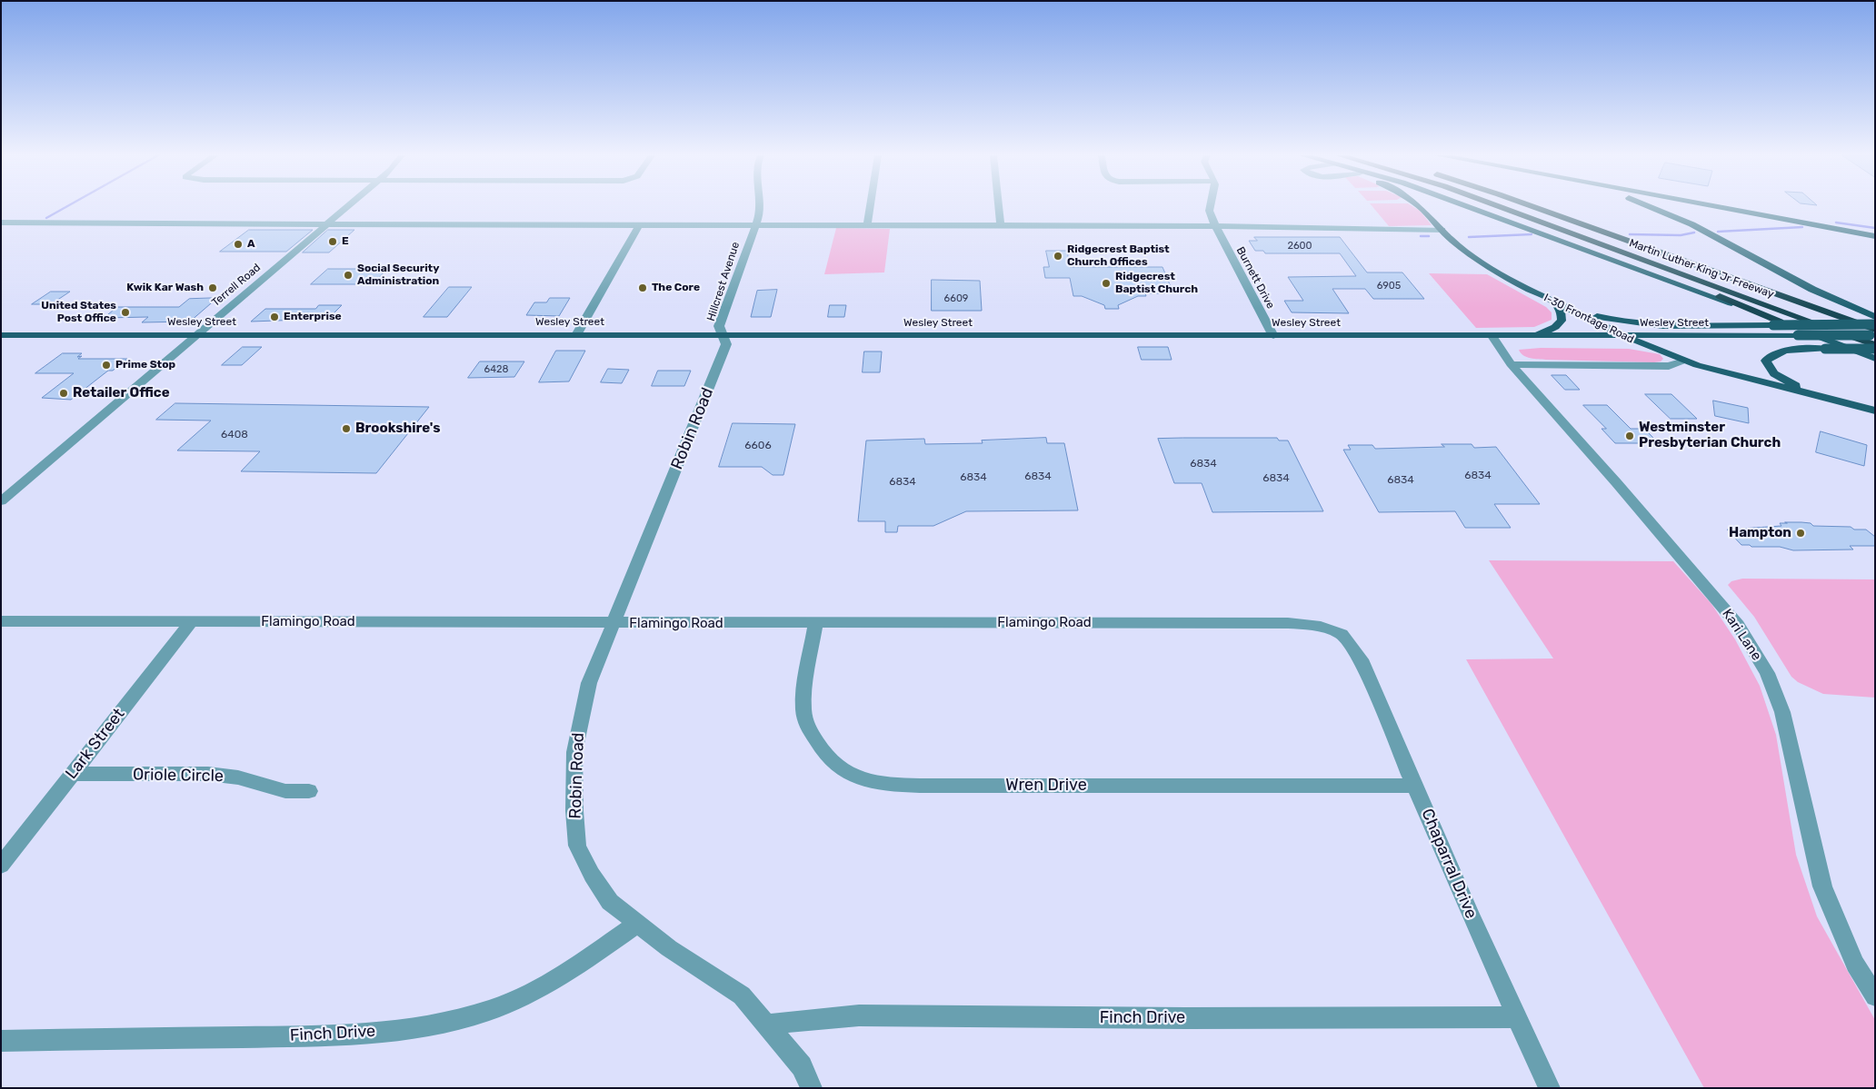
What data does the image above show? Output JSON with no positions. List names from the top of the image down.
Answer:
{
  "streets": {
    "highway": ["Martin Luther King Jr Freeway"],
    "main road": ["I-30 Frontage Road", "Wesley Street"],
    "street": [
      "Burnett Drive",
      "Hillcrest Avenue",
      "Terrell Road",
      "Robin Road",
      "Flamingo Road",
      "Kari Lane",
      "Lark Street",
      "Oriole Circle",
      "Wren Drive",
      "Chaparral Drive",
      "Finch Drive"
    ]
  },
  "crossings": [
    ["Burnett Drive", "Wesley Street"],
    ["Hillcrest Avenue", "Wesley Street"],
    ["Hillcrest Avenue", "Robin Road"],
    ["Terrell Road", "Wesley Street"],
    ["I-30 Frontage Road", "Wesley Street"],
    ["Wesley Street", "Robin Road"],
    ["Wesley Street", "Kari Lane"],
    ["Robin Road", "Flamingo Road"],
    ["Robin Road", "Finch Drive"],
    ["Flamingo Road", "Lark Street"],
    ["Flamingo Road", "Wren Drive"],
    ["Flamingo Road", "Chaparral Drive"],
    ["Lark Street", "Oriole Circle"],
    ["Wren Drive", "Chaparral Drive"],
    ["Chaparral Drive", "Finch Drive"]
  ],
  "places": [
    "E",
    "A",
    "Ridgecrest Baptist Church Offices",
    "Social Security Administration",
    "Ridgecrest Baptist Church",
    "Kwik Kar Wash",
    "The Core",
    "United States Post Office",
    "Enterprise",
    "Prime Stop",
    "Retailer Office",
    "Brookshire's",
    "Westminster Presbyterian Church",
    "Hampton"
  ],
  "house_numbers": [
    "2600",
    "6905",
    "6609",
    "6428",
    "6408",
    "6606",
    "6834",
    "6834",
    "6834",
    "6834",
    "6834",
    "6834",
    "6834"
  ]
}
